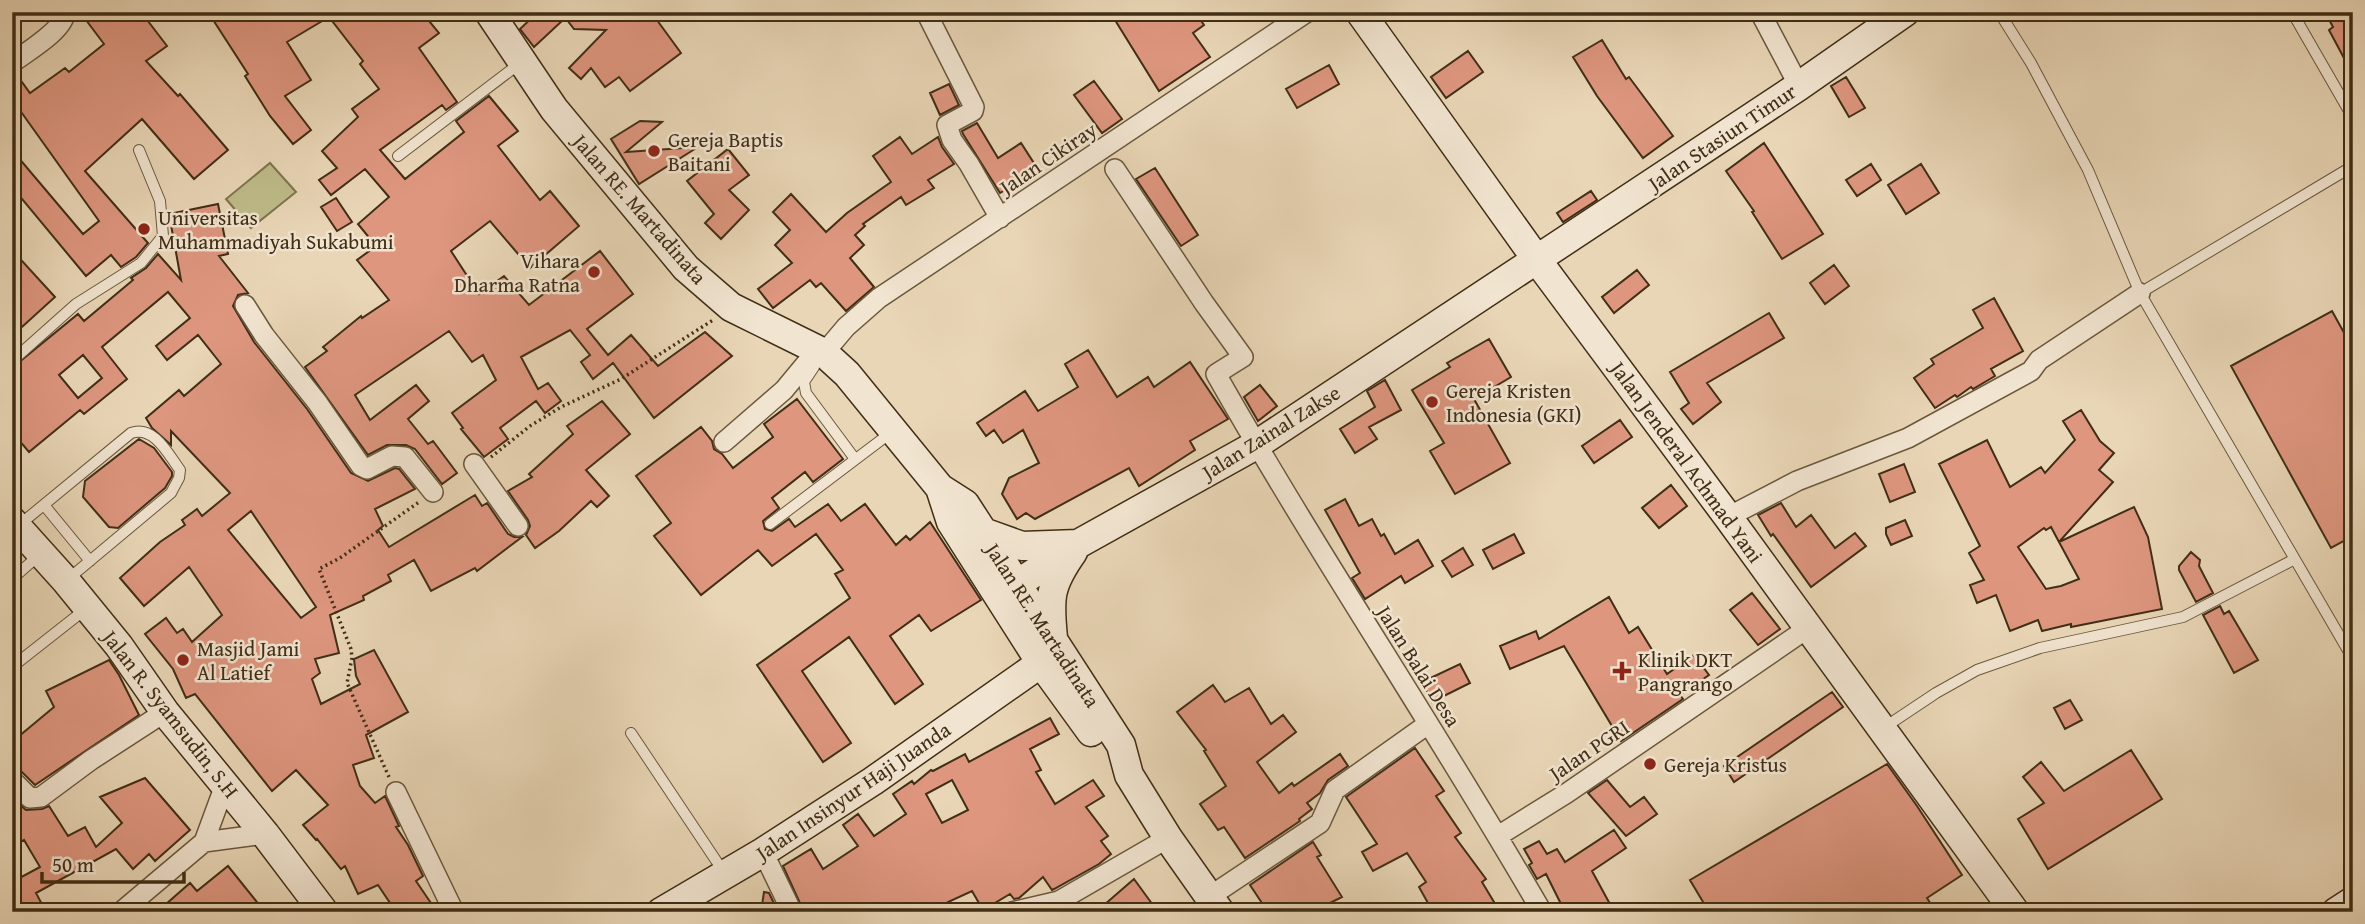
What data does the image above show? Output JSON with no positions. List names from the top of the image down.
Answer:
{
  "streets": {
    "main road": [
      "Jalan Stasiun Timur",
      "Jalan RE. Martadinata",
      "Jalan Zainal Zakse",
      "Jalan Jenderal Achmad Yani",
      "Jalan R. Syamsudin, S.H",
      "Jalan Insinyur Haji Juanda"
    ],
    "street": ["Jalan Cikiray", "Jalan Balai Desa", "Jalan PGRI"]
  },
  "crossings": [
    ["Jalan Stasiun Timur", "Jalan Zainal Zakse"],
    ["Jalan Stasiun Timur", "Jalan Jenderal Achmad Yani"],
    ["Jalan Cikiray", "Jalan RE. Martadinata"],
    ["Jalan RE. Martadinata", "Jalan Zainal Zakse"],
    ["Jalan RE. Martadinata", "Jalan Insinyur Haji Juanda"],
    ["Jalan Zainal Zakse", "Jalan Jenderal Achmad Yani"],
    ["Jalan Zainal Zakse", "Jalan Balai Desa"],
    ["Jalan Jenderal Achmad Yani", "Jalan PGRI"],
    ["Jalan Balai Desa", "Jalan PGRI"]
  ],
  "places": {
    "other": [
      "Gereja Baptis Baitani",
      "Universitas Muhammadiyah Sukabumi",
      "Vihara Dharma Ratna",
      "Gereja Kristen Indonesia (GKI)",
      "Masjid Jami Al Latief",
      "Gereja Kristus"
    ],
    "health": ["Klinik DKT Pangrango"]
  },
  "scale_bar": "50 m"
}
